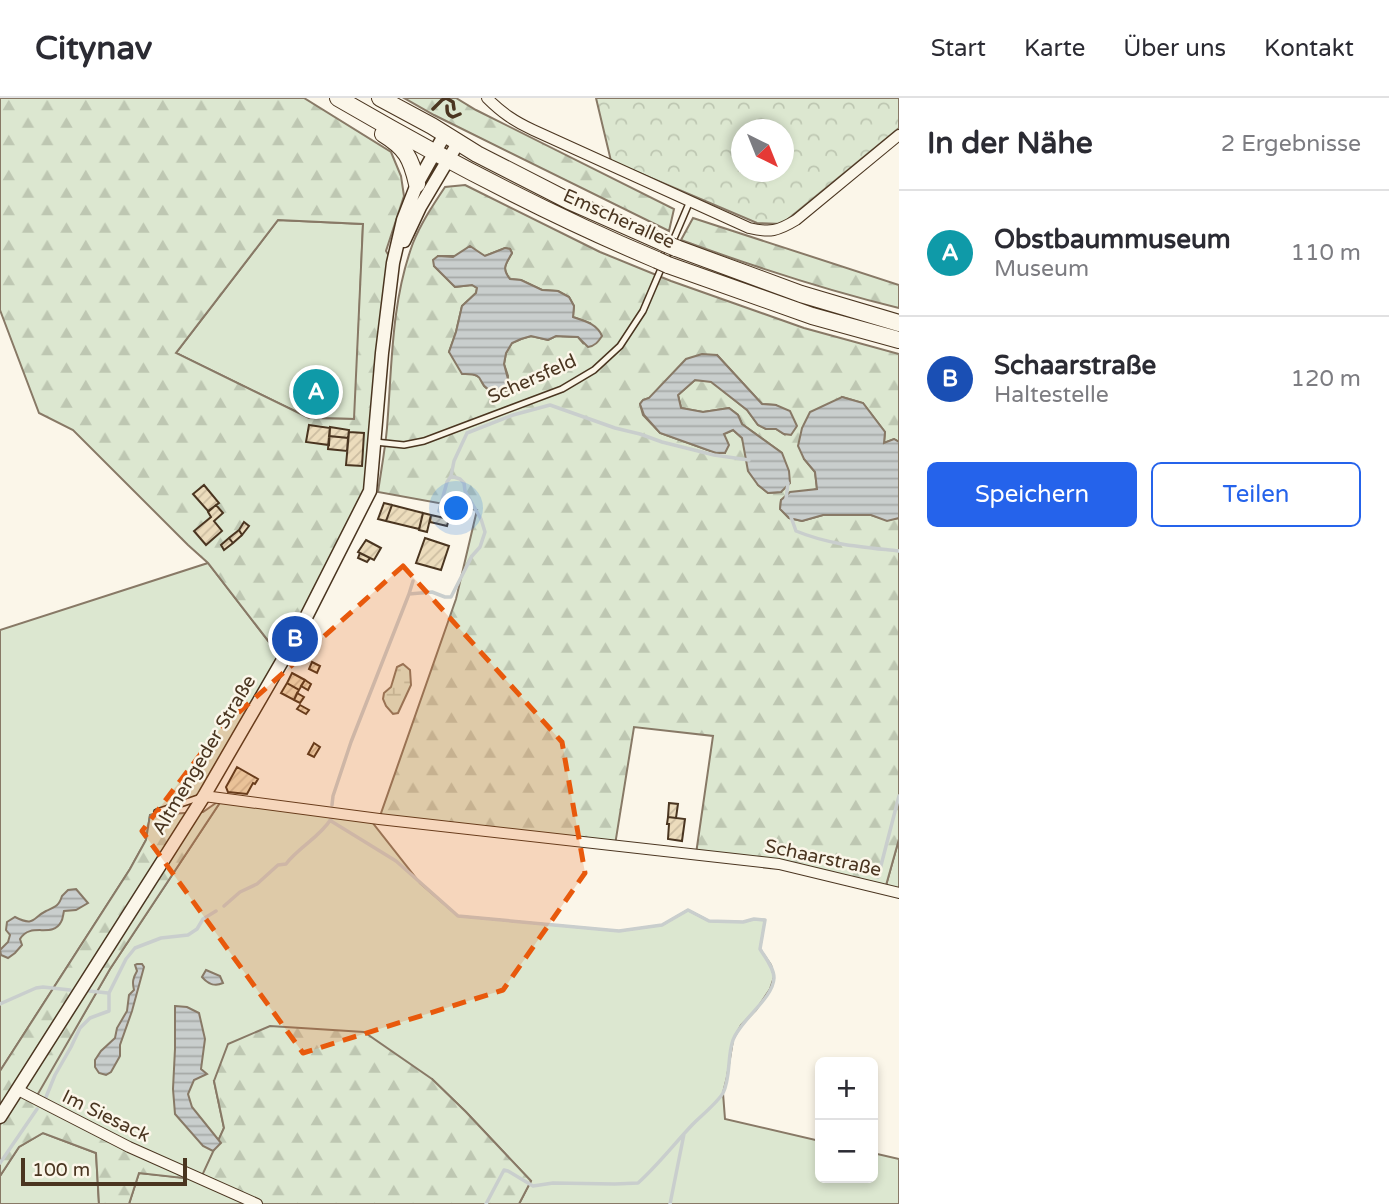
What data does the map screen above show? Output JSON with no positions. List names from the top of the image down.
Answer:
{
  "streets": {
    "main road": ["Emscherallee"],
    "street": ["Altmengeder Straße", "Schaarstraße", "Im Siesack"],
    "lane": ["Schersfeld"]
  },
  "crossings": [
    ["Emscherallee", "Altmengeder Straße"],
    ["Schersfeld", "Altmengeder Straße"],
    ["Altmengeder Straße", "Schaarstraße"],
    ["Altmengeder Straße", "Im Siesack"]
  ],
  "scale_bar": "100 m",
  "north": "bottom right",
  "page": {
    "header": "Citynav",
    "nav": [
      "Start",
      "Karte",
      "Über uns",
      "Kontakt"
    ],
    "heading": ["In der Nähe", "2 Ergebnisse"],
    "list": [
      {
        "mark": "A",
        "name": "Obstbaummuseum",
        "note": "Museum",
        "value": "110 m"
      },
      {
        "mark": "B",
        "name": "Schaarstraße",
        "note": "Haltestelle",
        "value": "120 m"
      }
    ],
    "pins": ["A", "B"],
    "buttons": ["Speichern", "Teilen"],
    "map_buttons": ["+", "−"],
    "scale": "100 m"
  }
}
